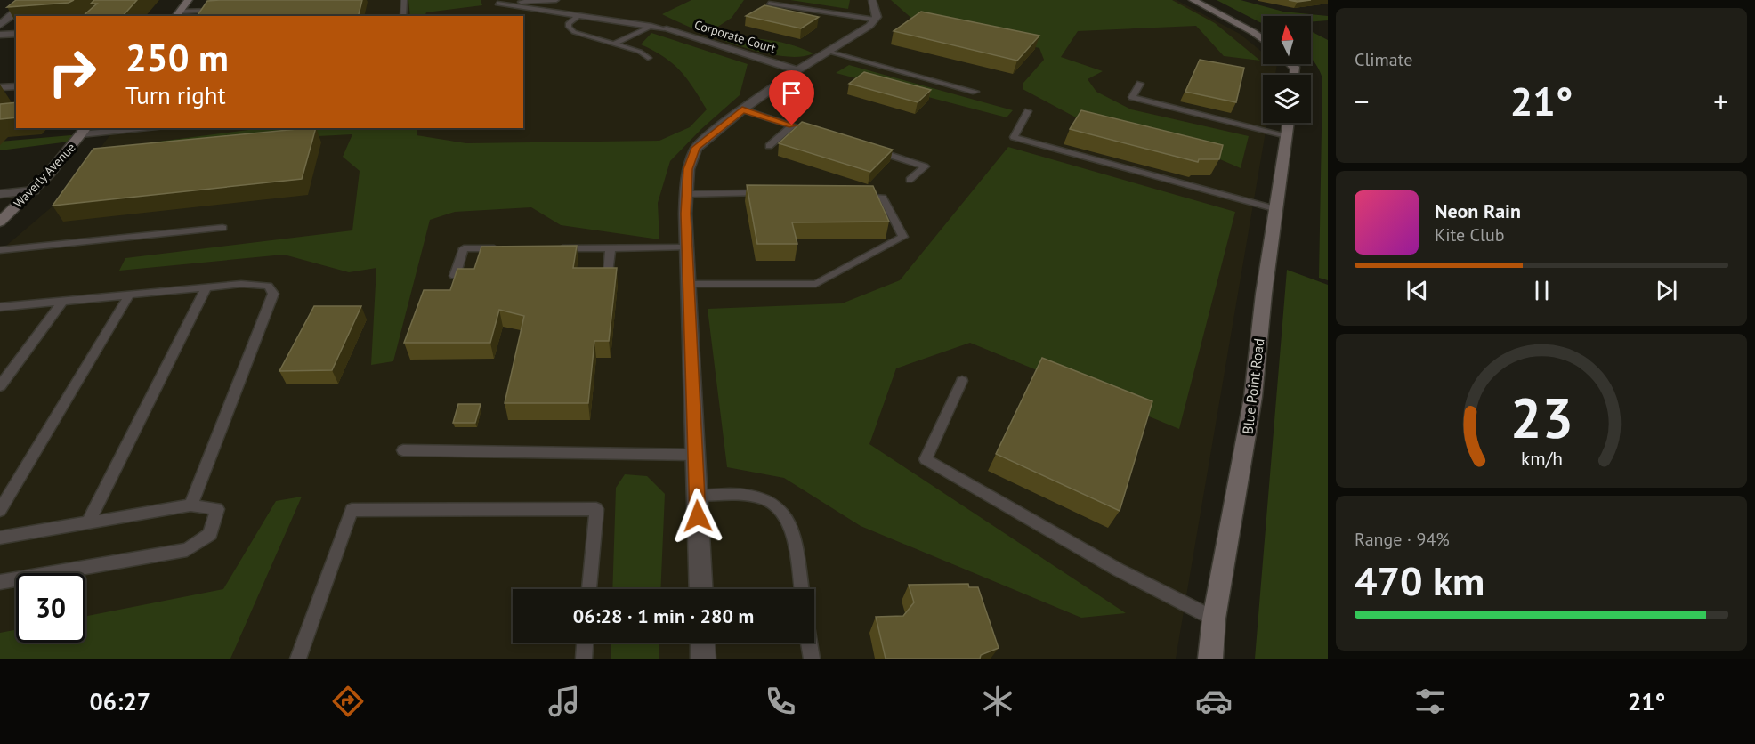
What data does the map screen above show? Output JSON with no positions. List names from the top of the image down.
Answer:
{
  "streets": {
    "street": ["Corporate Court", "Waverly Avenue", "Blue Point Road"]
  },
  "north": "top",
  "page": {
    "tile": [
      "Climate",
      ["Range · 94%", "470 km"]
    ],
    "turn": ["250 m", "Turn right"],
    "heat": ["−", "21°", "+"],
    "song": ["Neon Rain", "Kite Club"],
    "limit": "30",
    "trip": "06:28 · 1 min · 280 m",
    "tabs": ["06:27", "21°"],
    "gauge": ["23", "km/h"]
  }
}
